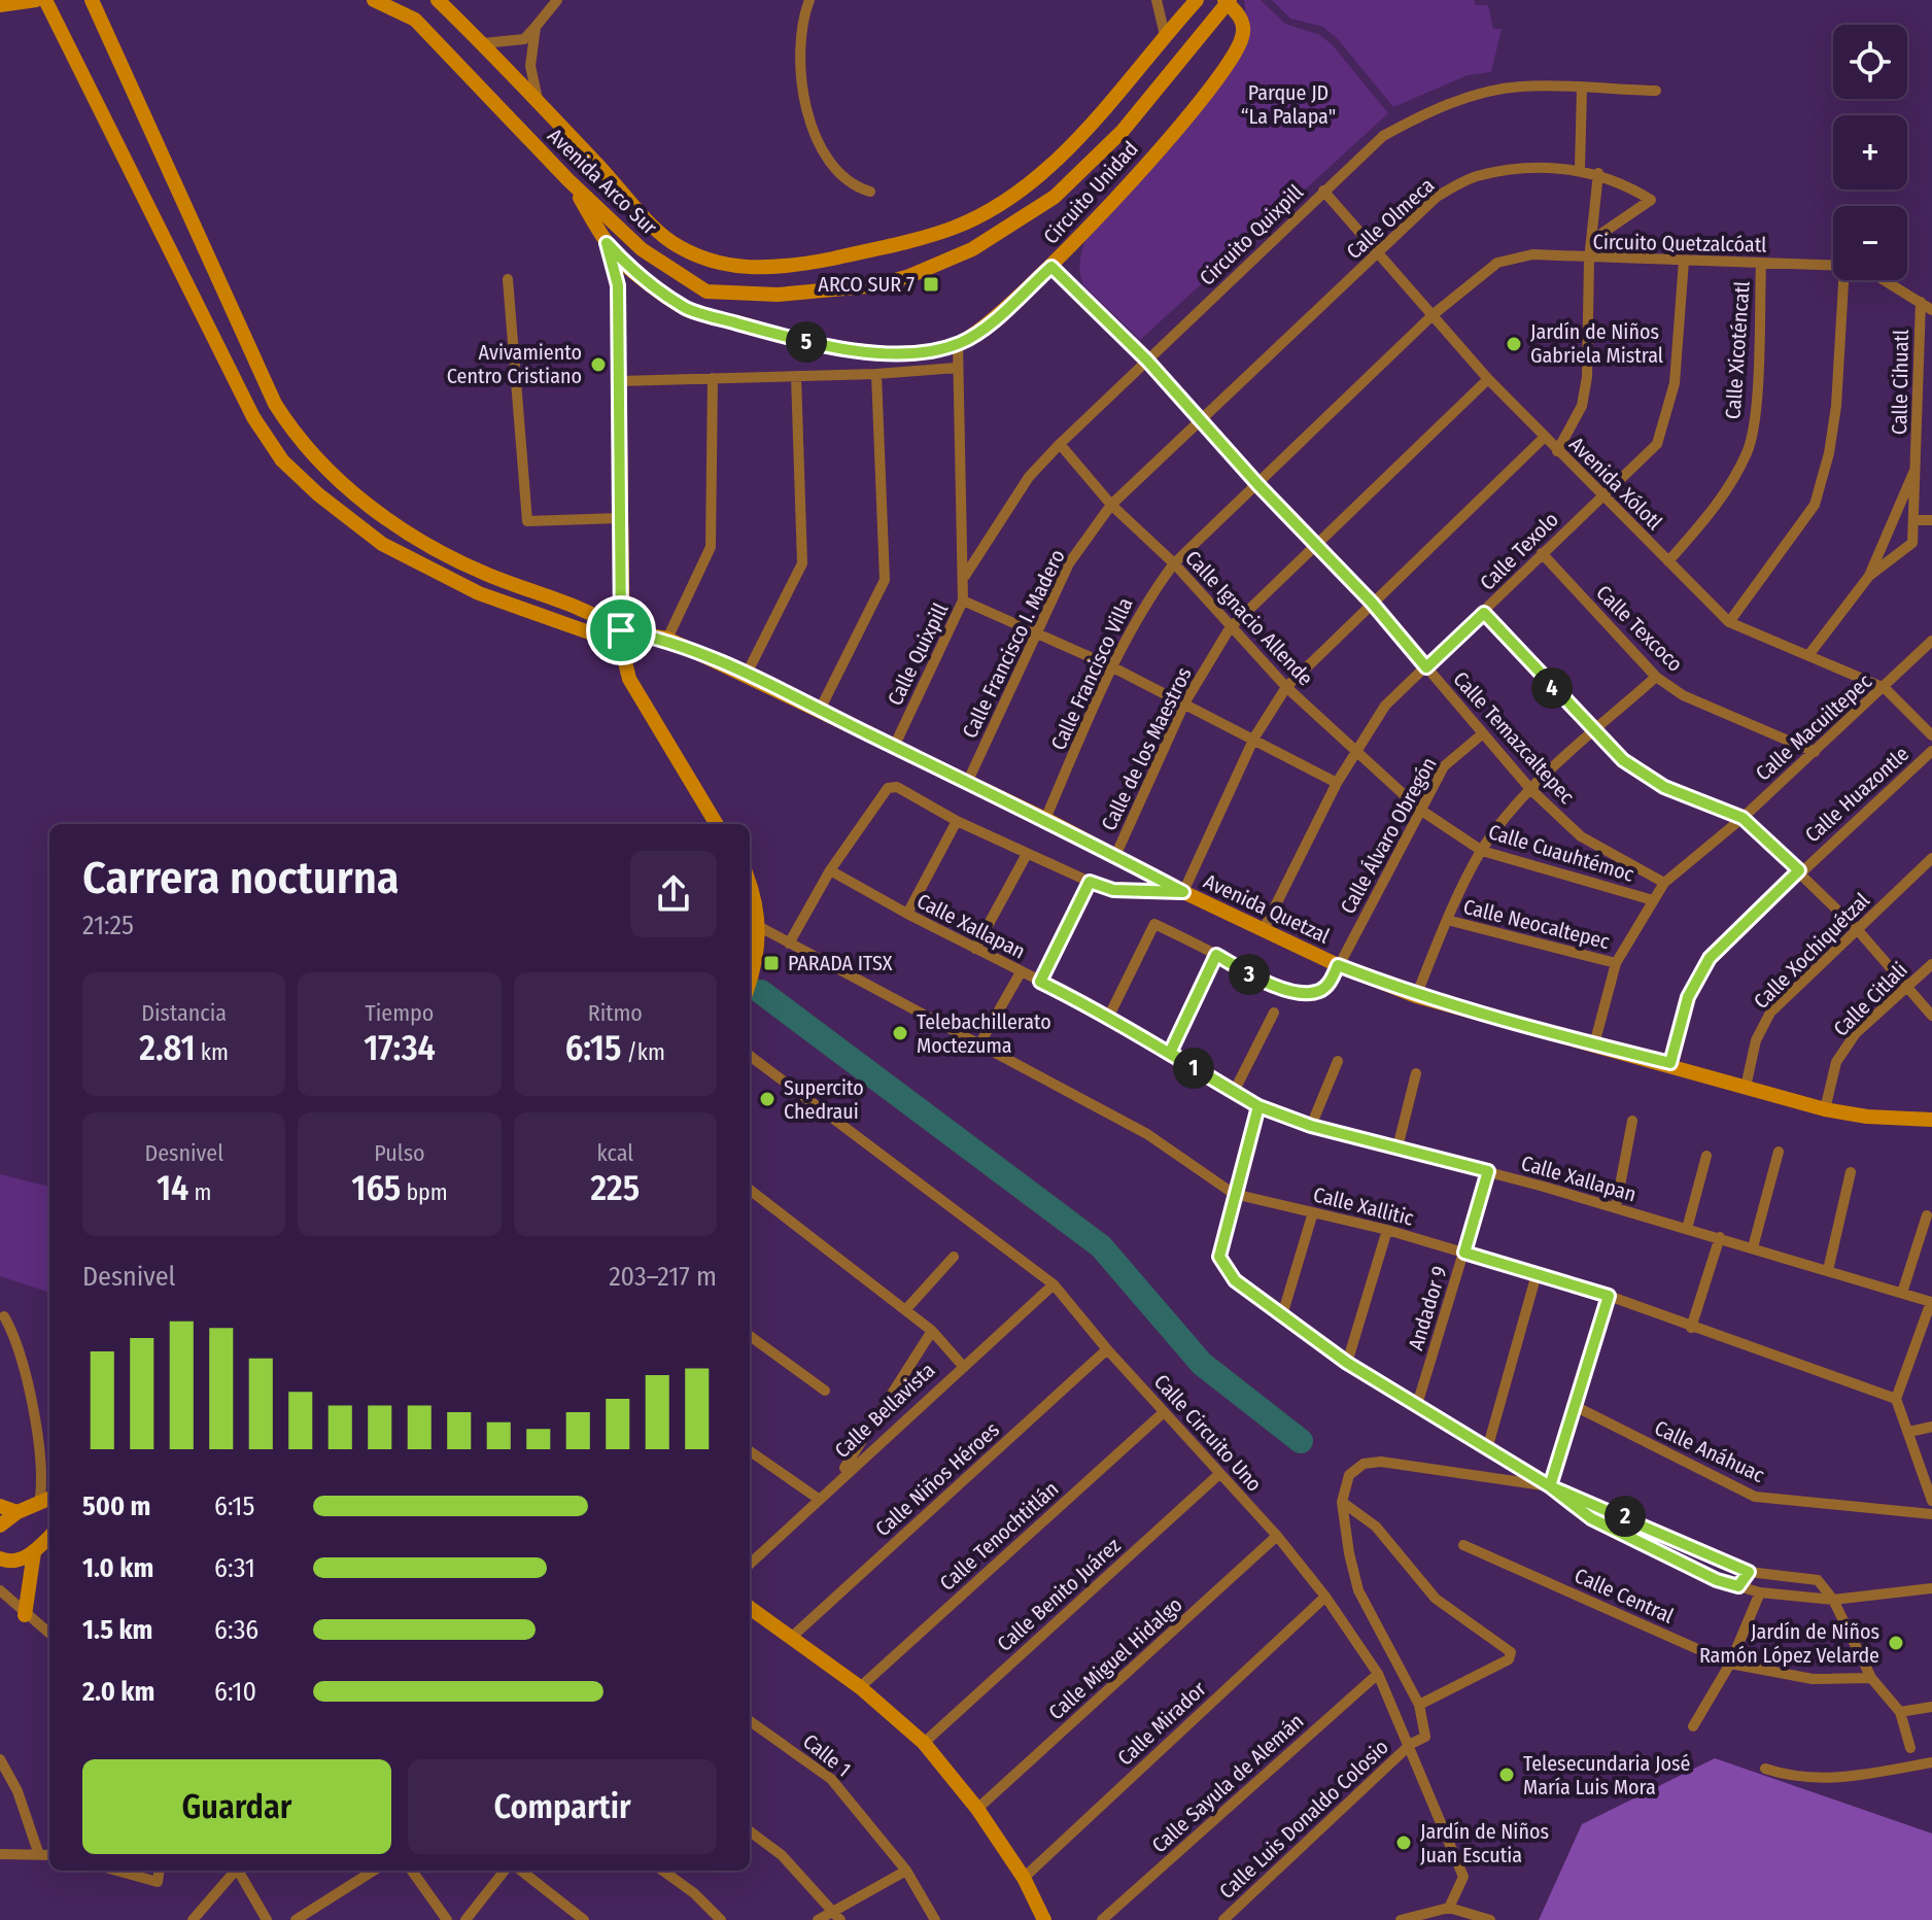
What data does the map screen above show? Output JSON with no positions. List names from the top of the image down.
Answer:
{
  "streets": {
    "street": [
      "Avenida Arco Sur",
      "Circuito Unidad",
      "Calle Olmeca",
      "Circuito Quixpill",
      "Circuito Quetzalcóatl",
      "Calle Xicoténcatl",
      "Calle Cihuatl",
      "Avenida Xólotl",
      "Calle Texolo",
      "Calle Ignacio Allende",
      "Calle Texcoco",
      "Calle Francisco I. Madero",
      "Calle Quixpill",
      "Calle Francisco Villa",
      "Calle Macuiltepec",
      "Calle Temazcaltepec",
      "Calle de los Maestros",
      "Calle Huazontle",
      "Calle Álvaro Obregón",
      "Calle Cuauhtémoc",
      "Avenida Quetzal",
      "Calle Neocaltepec",
      "Calle Xallapan",
      "Calle Xochiquétzal",
      "Calle Citlali",
      "Calle Xallitic",
      "Andador 9",
      "Calle Bellavista",
      "Calle Circuito Uno",
      "Calle Anáhuac",
      "Calle Niños Héroes",
      "Calle Tenochtitlán",
      "Calle Benito Juárez",
      "Calle Central",
      "Calle Miguel Hidalgo",
      "Calle Mirador",
      "Calle 1",
      "Calle Sayula de Alemán",
      "Calle Luis Donaldo Colosio"
    ]
  },
  "crossings": [
    ["Avenida Arco Sur", "Circuito Unidad"],
    ["Circuito Unidad", "Calle Quixpill"],
    ["Circuito Unidad", "Calle Temazcaltepec"],
    ["Calle Olmeca", "Avenida Xólotl"],
    ["Calle Olmeca", "Calle Francisco I. Madero"],
    ["Calle Olmeca", "Calle Temazcaltepec"],
    ["Circuito Quixpill", "Avenida Xólotl"],
    ["Circuito Quixpill", "Calle Ignacio Allende"],
    ["Circuito Quixpill", "Calle Quixpill"],
    ["Circuito Quixpill", "Calle Temazcaltepec"],
    ["Circuito Quetzalcóatl", "Calle Xicoténcatl"],
    ["Circuito Quetzalcóatl", "Calle Cihuatl"],
    ["Circuito Quetzalcóatl", "Avenida Xólotl"],
    ["Circuito Quetzalcóatl", "Calle Texolo"],
    ["Circuito Quetzalcóatl", "Calle Francisco Villa"],
    ["Calle Xicoténcatl", "Avenida Xólotl"],
    ["Calle Cihuatl", "Avenida Xólotl"],
    ["Avenida Xólotl", "Calle Texolo"],
    ["Avenida Xólotl", "Calle Francisco Villa"],
    ["Avenida Xólotl", "Calle Macuiltepec"],
    ["Avenida Xólotl", "Calle de los Maestros"],
    ["Calle Texolo", "Calle Ignacio Allende"],
    ["Calle Texolo", "Calle Texcoco"],
    ["Calle Texolo", "Calle Temazcaltepec"],
    ["Calle Texolo", "Avenida Quetzal"],
    ["Calle Ignacio Allende", "Calle Francisco I. Madero"],
    ["Calle Ignacio Allende", "Calle Francisco Villa"],
    ["Calle Ignacio Allende", "Calle de los Maestros"],
    ["Calle Ignacio Allende", "Calle Álvaro Obregón"],
    ["Calle Ignacio Allende", "Calle Cuauhtémoc"],
    ["Calle Texcoco", "Calle Macuiltepec"],
    ["Calle Francisco I. Madero", "Calle Temazcaltepec"],
    ["Calle Francisco I. Madero", "Avenida Quetzal"],
    ["Calle Quixpill", "Avenida Quetzal"],
    ["Calle Francisco Villa", "Calle Temazcaltepec"],
    ["Calle Francisco Villa", "Avenida Quetzal"],
    ["Calle Macuiltepec", "Calle Temazcaltepec"],
    ["Calle Macuiltepec", "Calle Cuauhtémoc"],
    ["Calle Macuiltepec", "Avenida Quetzal"],
    ["Calle Macuiltepec", "Calle Neocaltepec"],
    ["Calle Temazcaltepec", "Calle de los Maestros"],
    ["Calle Temazcaltepec", "Calle Álvaro Obregón"],
    ["Calle de los Maestros", "Avenida Quetzal"],
    ["Calle Huazontle", "Avenida Quetzal"],
    ["Calle Álvaro Obregón", "Calle Cuauhtémoc"],
    ["Calle Álvaro Obregón", "Avenida Quetzal"],
    ["Avenida Quetzal", "Calle Xochiquétzal"],
    ["Avenida Quetzal", "Calle Citlali"],
    ["Calle Xallapan", "Andador 9"],
    ["Calle Xallitic", "Andador 9"],
    ["Calle Bellavista", "Calle Circuito Uno"],
    ["Calle Circuito Uno", "Calle Niños Héroes"],
    ["Calle Circuito Uno", "Calle Tenochtitlán"],
    ["Calle Circuito Uno", "Calle Benito Juárez"],
    ["Calle Circuito Uno", "Calle Miguel Hidalgo"],
    ["Calle Circuito Uno", "Calle Mirador"],
    ["Calle Circuito Uno", "Calle Sayula de Alemán"],
    ["Calle Circuito Uno", "Calle Luis Donaldo Colosio"]
  ],
  "parks": ["Parque JD “La Palapa\""],
  "places": {
    "transit": ["ARCO SUR 7", "PARADA ITSX"],
    "other": [
      "Jardín de Niños Gabriela Mistral",
      "Avivamiento Centro Cristiano",
      "Telebachillerato Moctezuma",
      "Supercito Chedraui",
      "Jardín de Niños Ramón López Velarde",
      "Telesecundaria José María Luis Mora",
      "Jardín de Niños Juan Escutia"
    ]
  },
  "page": {
    "map_buttons": ["+", "−"],
    "pins": [
      "5",
      "4",
      "3",
      "1",
      "2"
    ],
    "heading": ["Carrera nocturna", "21:25"],
    "stats": [
      ["Distancia", "2.81 km"],
      ["Tiempo", "17:34"],
      ["Ritmo", "6:15 /km"],
      ["Desnivel", "14 m"],
      ["Pulso", "165 bpm"],
      ["kcal", "225"]
    ],
    "chart": ["Desnivel", "203–217 m"],
    "list": [
      {
        "name": "500 m",
        "note": "6:15"
      },
      {
        "name": "1.0 km",
        "note": "6:31"
      },
      {
        "name": "1.5 km",
        "note": "6:36"
      },
      {
        "name": "2.0 km",
        "note": "6:10"
      }
    ],
    "buttons": ["Guardar", "Compartir"]
  }
}
